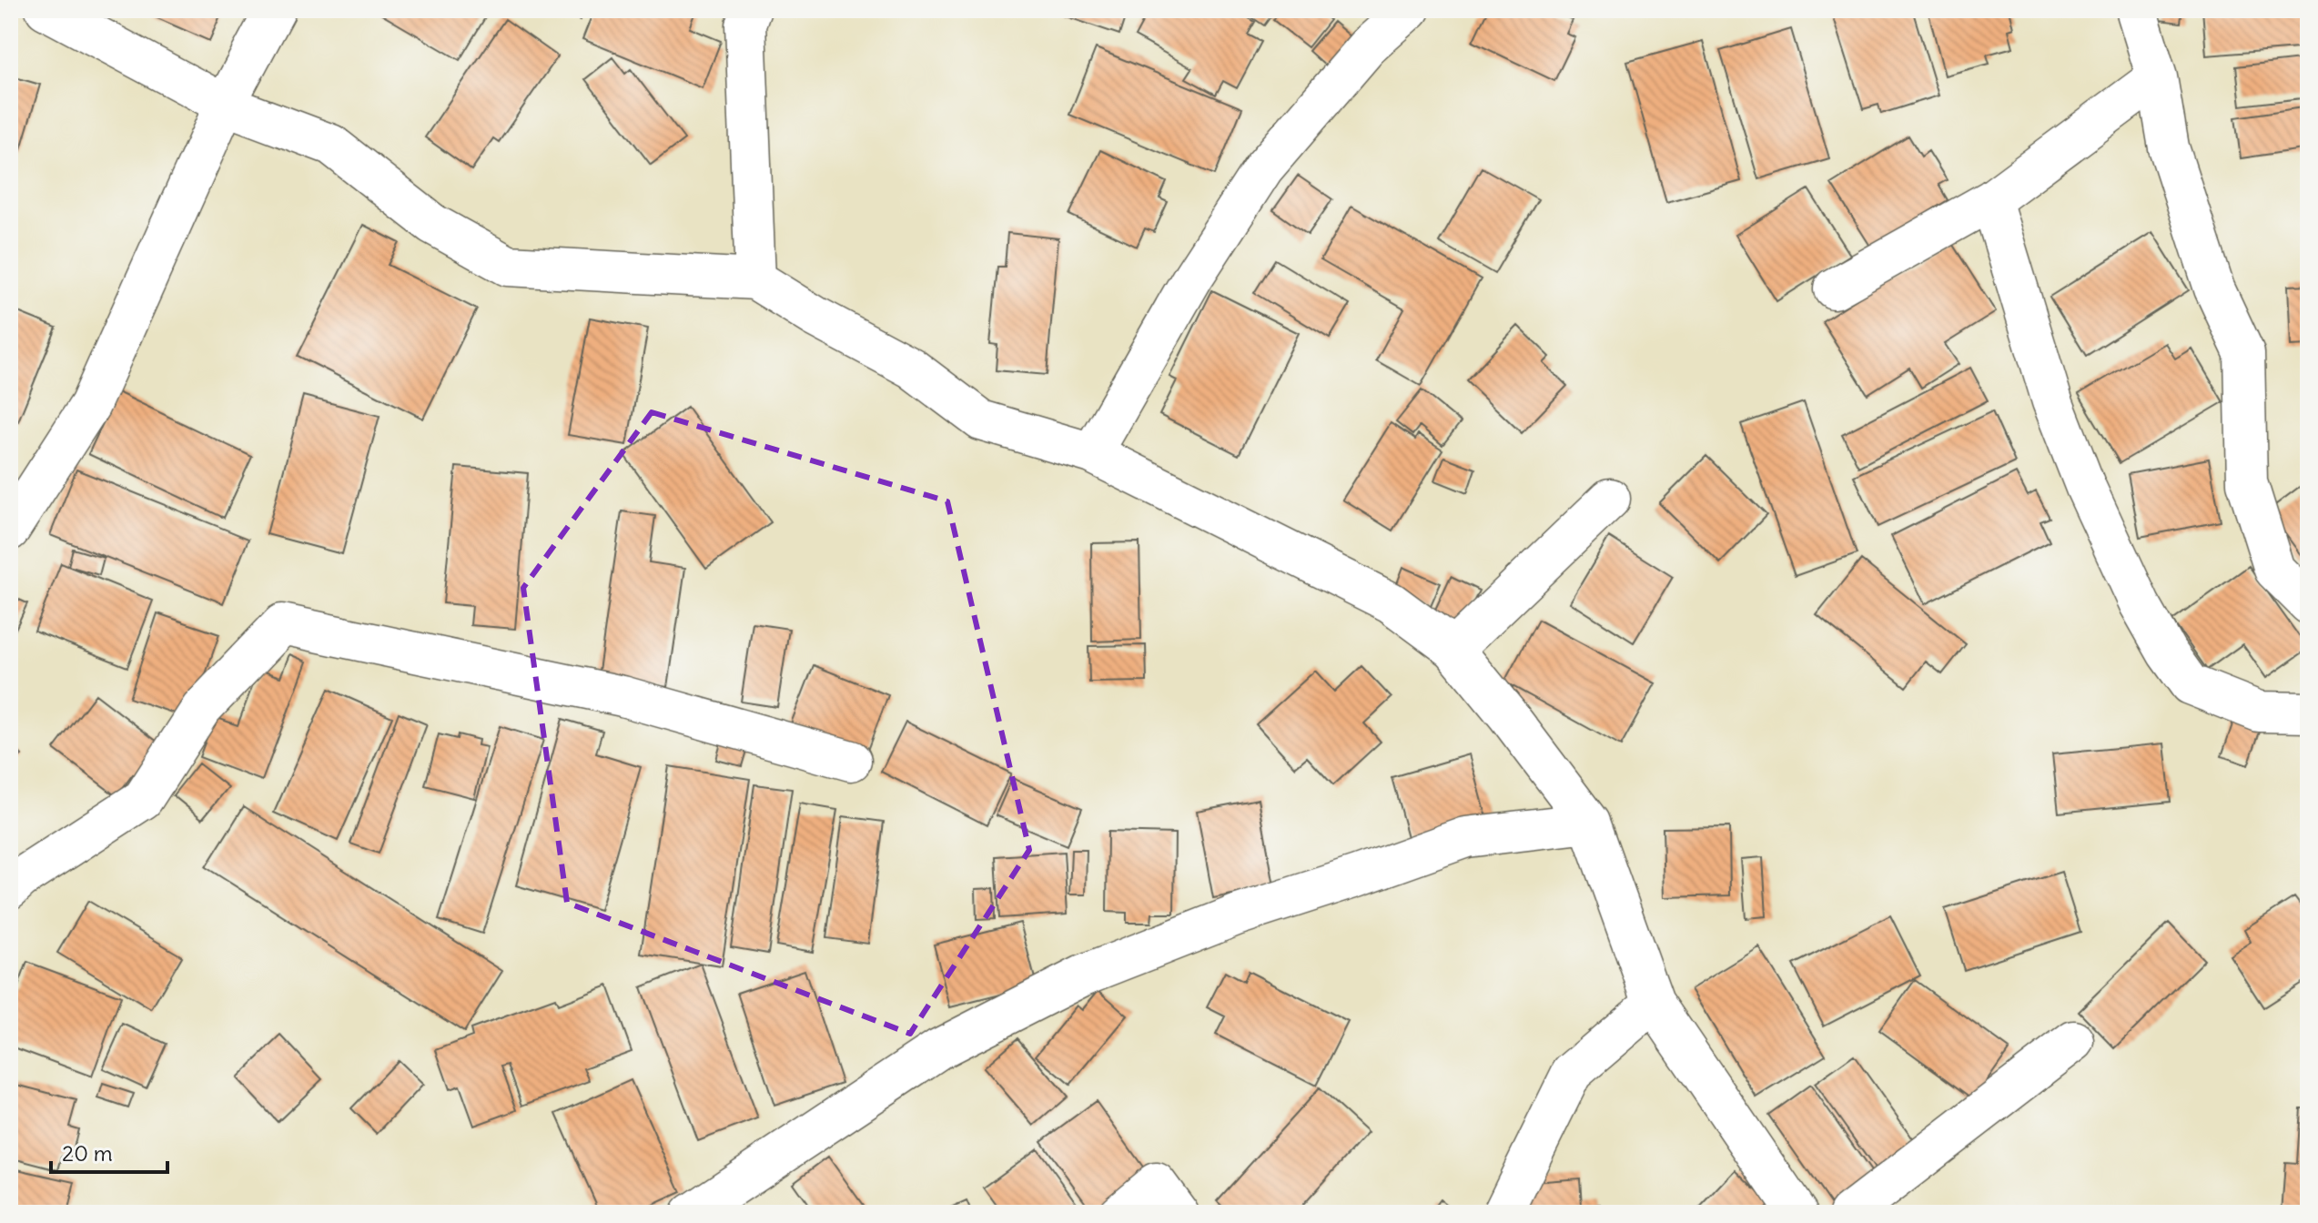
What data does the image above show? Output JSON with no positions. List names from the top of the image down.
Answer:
{
  "scale_bar": "20 m"
}
